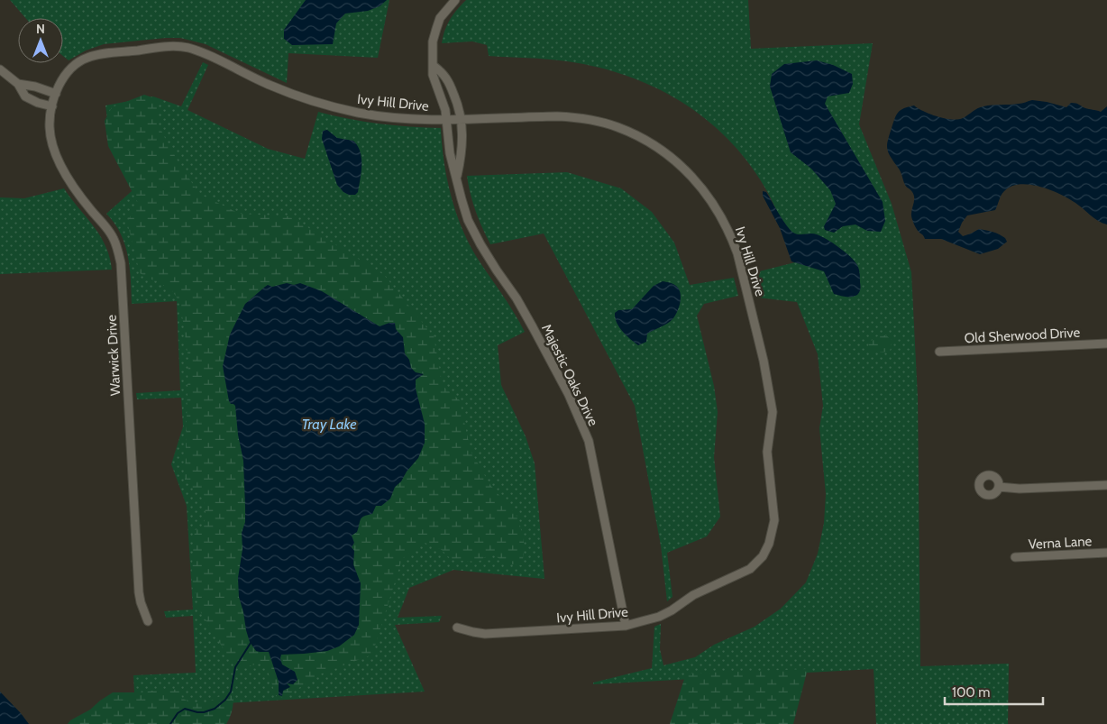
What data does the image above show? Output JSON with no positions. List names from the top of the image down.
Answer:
{
  "streets": {
    "street": [
      "Ivy Hill Drive",
      "Old Sherwood Drive",
      "Warwick Drive",
      "Majestic Oaks Drive",
      "Verna Lane"
    ]
  },
  "crossings": [
    ["Ivy Hill Drive", "Warwick Drive"],
    ["Ivy Hill Drive", "Majestic Oaks Drive"]
  ],
  "water": ["Tray Lake"],
  "scale_bar": "100 m",
  "north": "top"
}
